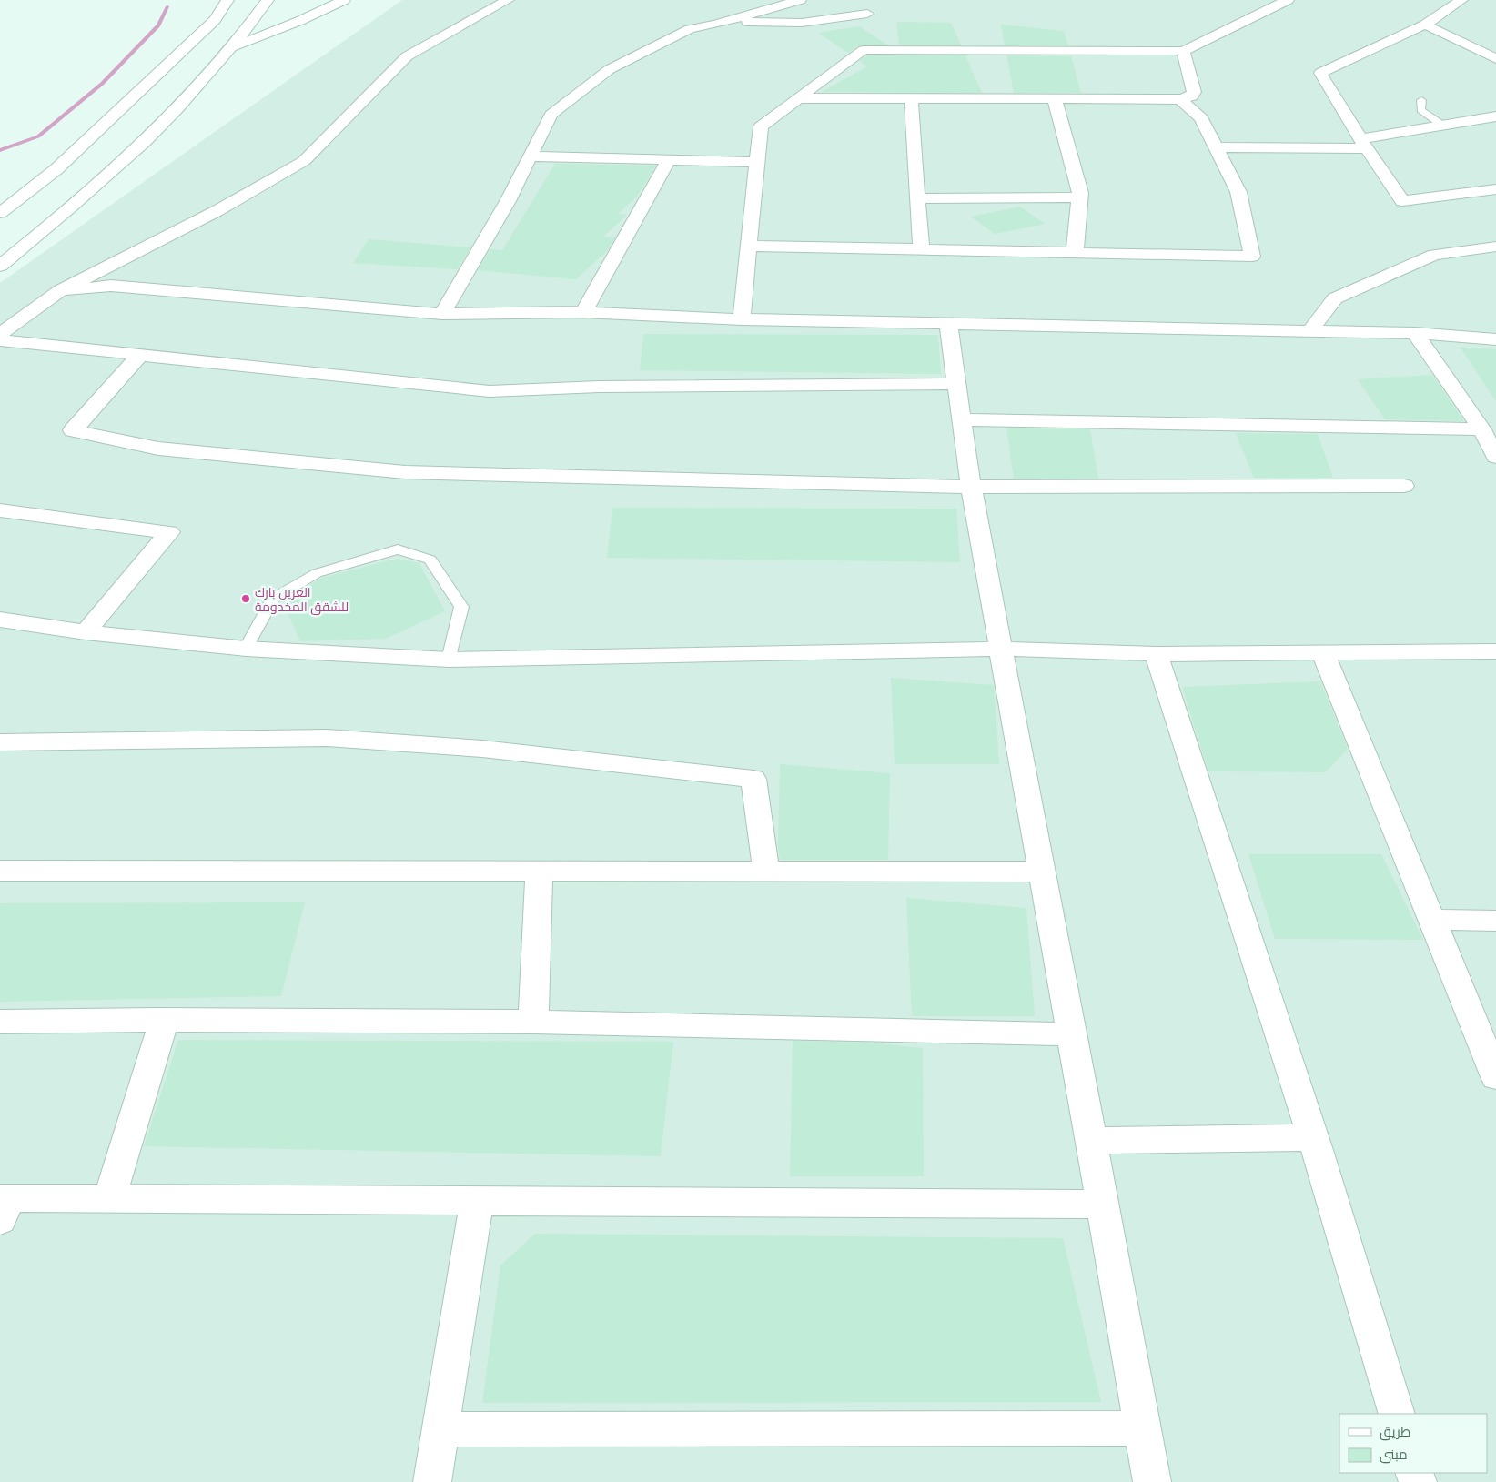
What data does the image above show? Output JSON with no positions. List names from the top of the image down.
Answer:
{
  "places": ["العرين بارك للشقق المخدومة"],
  "legend": ["طريق", "مبنى"]
}
